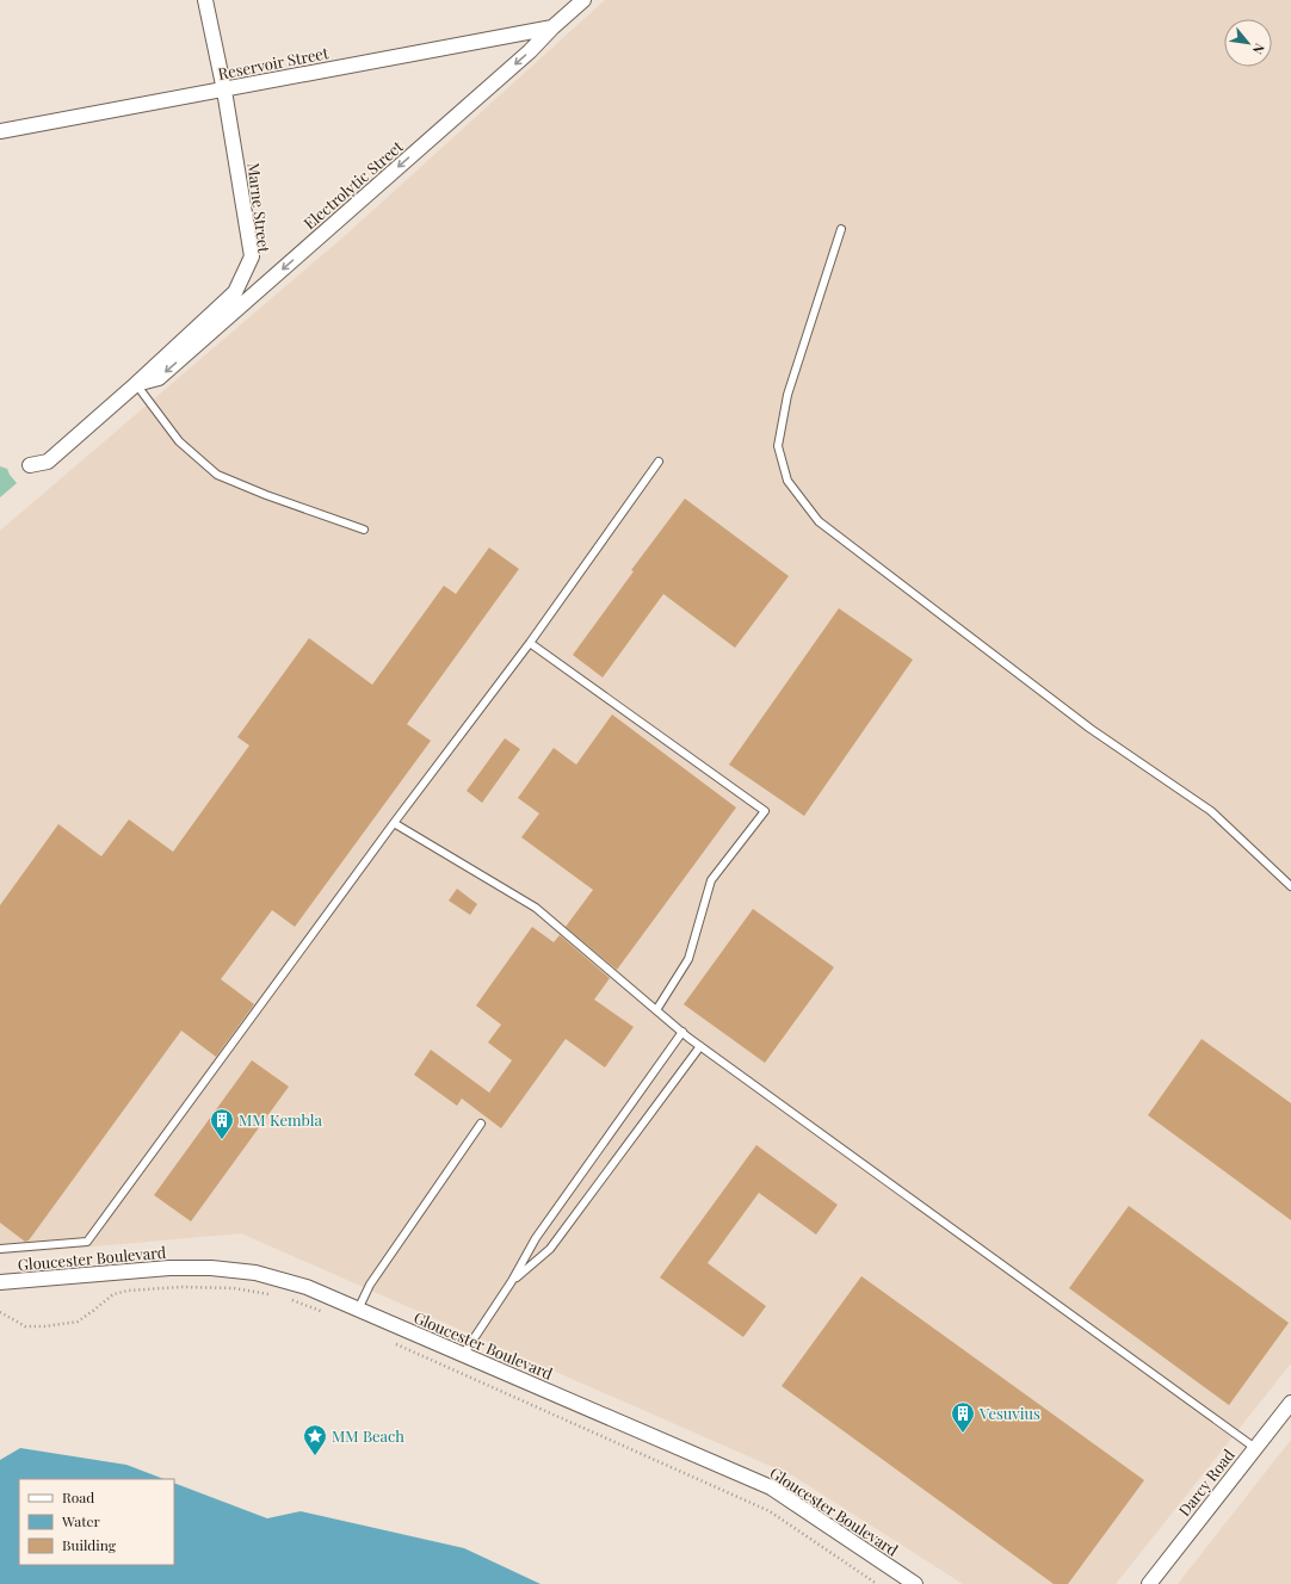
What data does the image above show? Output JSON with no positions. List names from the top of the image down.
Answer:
{
  "streets": {
    "street": [
      "Reservoir Street",
      "Electrolytic Street",
      "Marne Street",
      "Gloucester Boulevard",
      "Darcy Road"
    ]
  },
  "crossings": [
    ["Reservoir Street", "Electrolytic Street"],
    ["Reservoir Street", "Marne Street"],
    ["Electrolytic Street", "Marne Street"]
  ],
  "one_way": ["Electrolytic Street"],
  "places": {
    "building": ["MM Kembla", "Vesuvius"],
    "place": ["MM Beach"]
  },
  "legend": ["Road", "Water", "Building"],
  "north": "bottom right"
}
